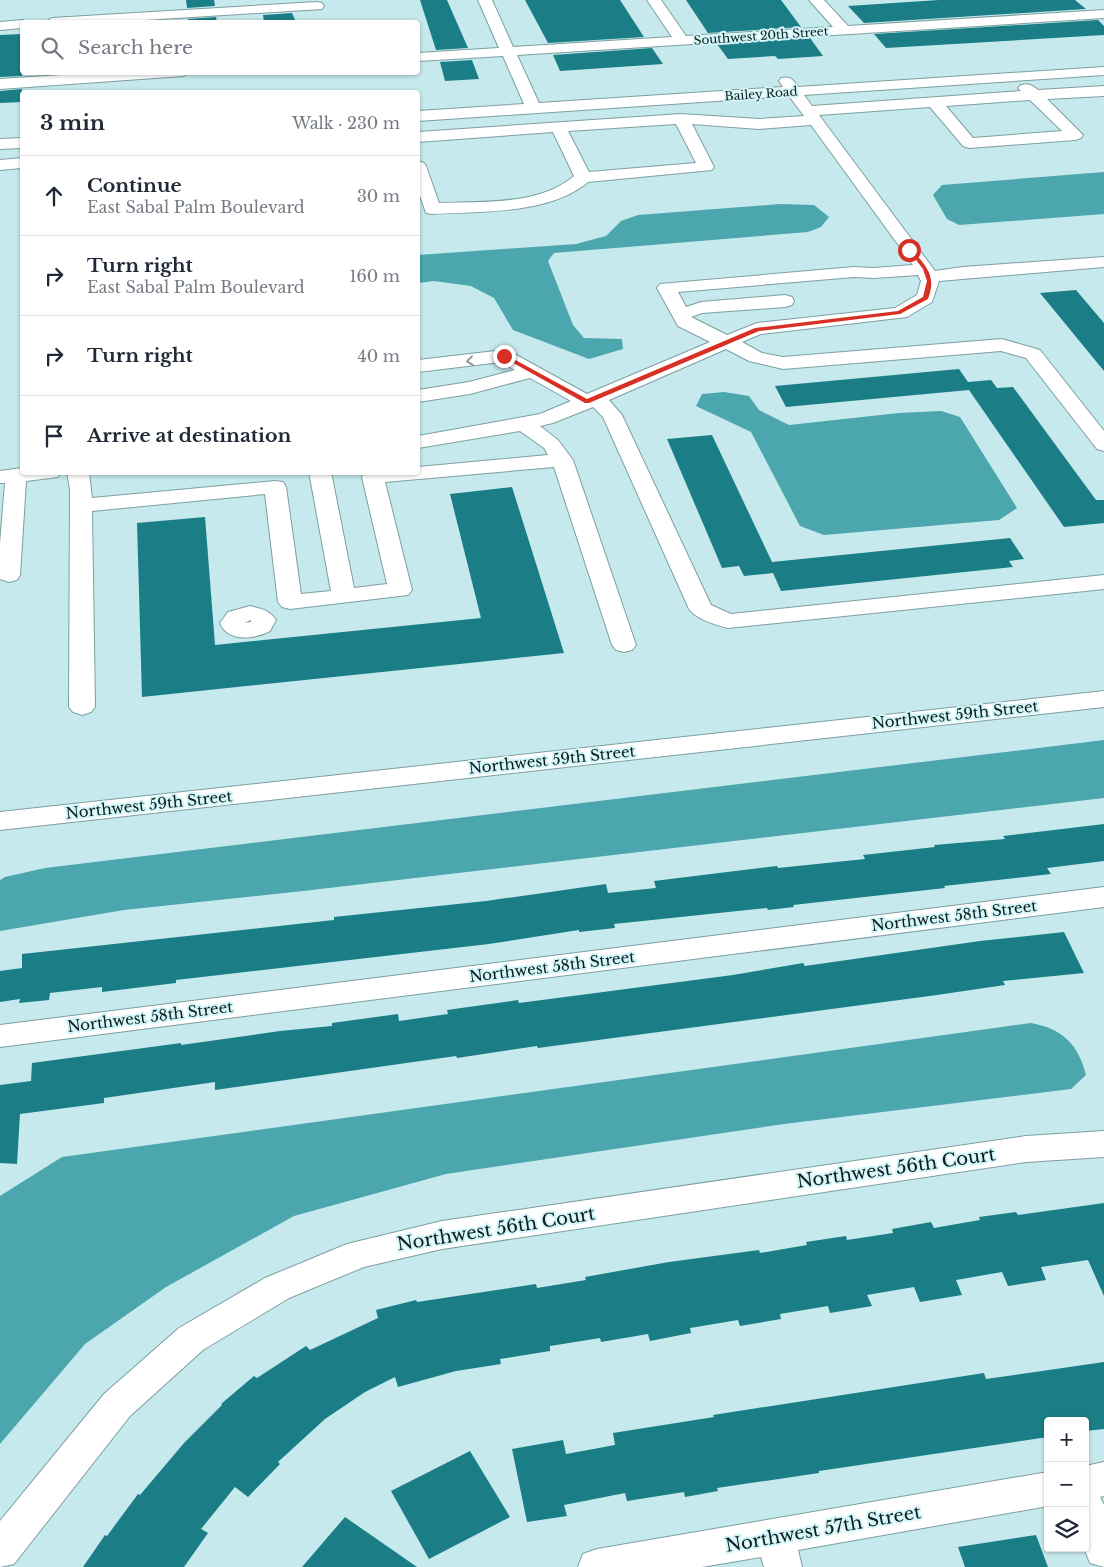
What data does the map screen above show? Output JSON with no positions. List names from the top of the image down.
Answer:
{
  "streets": {
    "street": [
      "Southwest 20th Street",
      "Bailey Road",
      "Northwest 59th Street",
      "Northwest 58th Street",
      "Northwest 56th Court",
      "Northwest 57th Street"
    ]
  },
  "page": {
    "search": "Search here",
    "heading": ["3 min", "Walk · 230 m"],
    "list": [
      ["Continue", "East Sabal Palm Boulevard", "30 m"],
      ["Turn right", "East Sabal Palm Boulevard", "160 m"],
      ["Turn right", "40 m"],
      "Arrive at destination"
    ],
    "map_buttons": ["+", "−"]
  }
}
